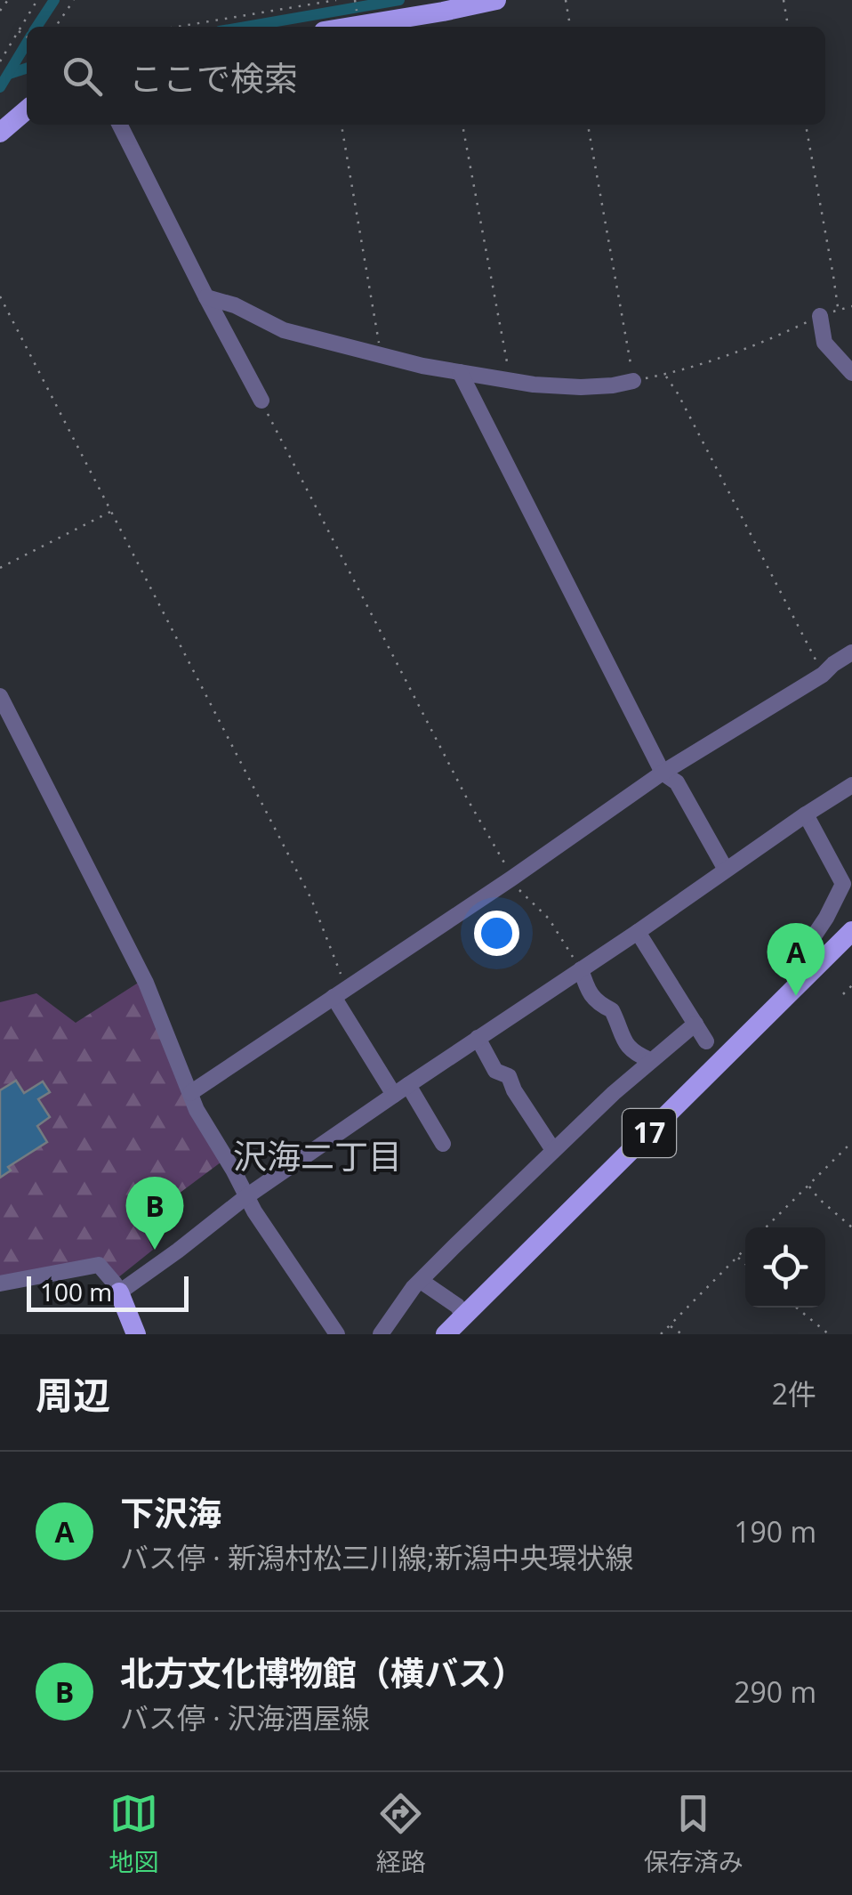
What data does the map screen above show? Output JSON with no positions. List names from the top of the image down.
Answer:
{
  "streets": {
    "main road": ["17"]
  },
  "districts": ["沢海二丁目"],
  "scale_bar": "100 m",
  "page": {
    "search": "ここで検索",
    "pins": ["A", "B"],
    "scale": "100 m",
    "heading": ["周辺", "2件"],
    "list": [
      {
        "mark": "A",
        "name": "下沢海",
        "note": "バス停 · 新潟村松三川線;新潟中央環状線",
        "value": "190 m"
      },
      {
        "mark": "B",
        "name": "北方文化博物館（横バス）",
        "note": "バス停 · 沢海酒屋線",
        "value": "290 m"
      }
    ],
    "nav": ["地図", "経路", "保存済み"]
  }
}
